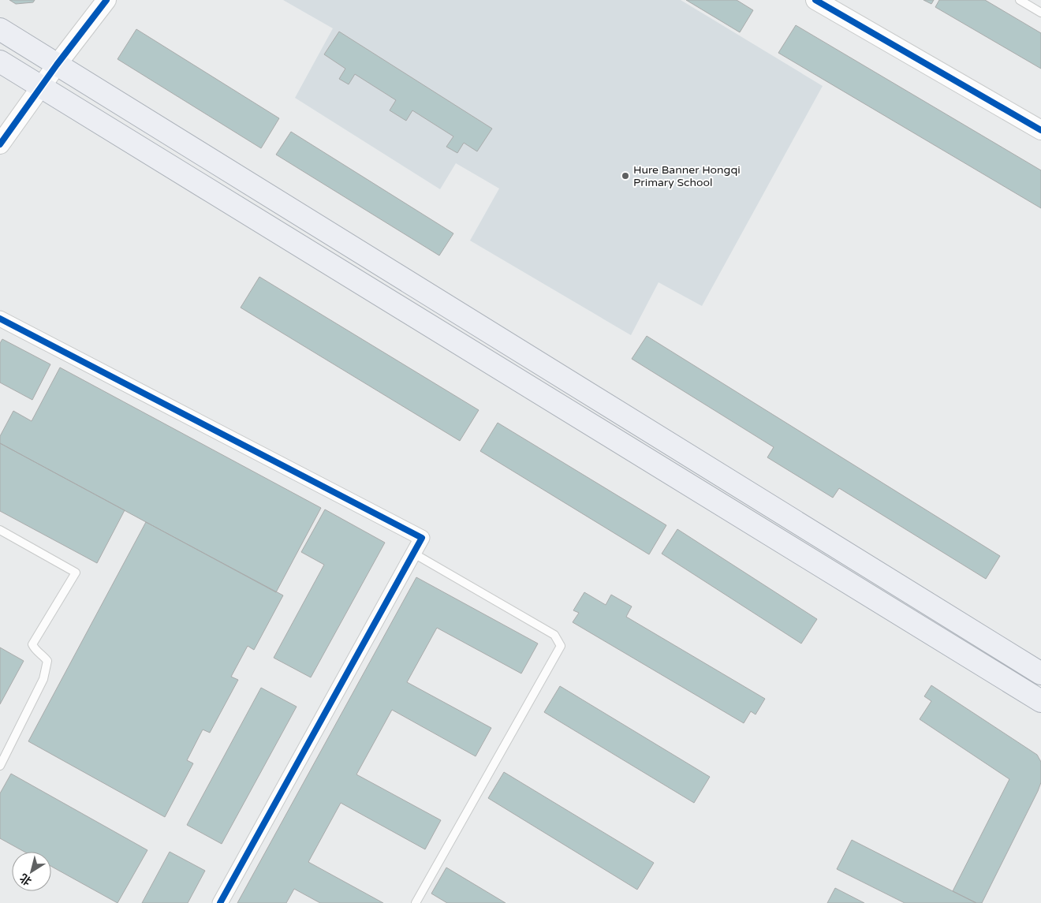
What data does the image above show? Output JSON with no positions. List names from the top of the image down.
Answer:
{
  "places": ["Hure Banner Hongqi Primary School"],
  "north": "bottom left"
}
